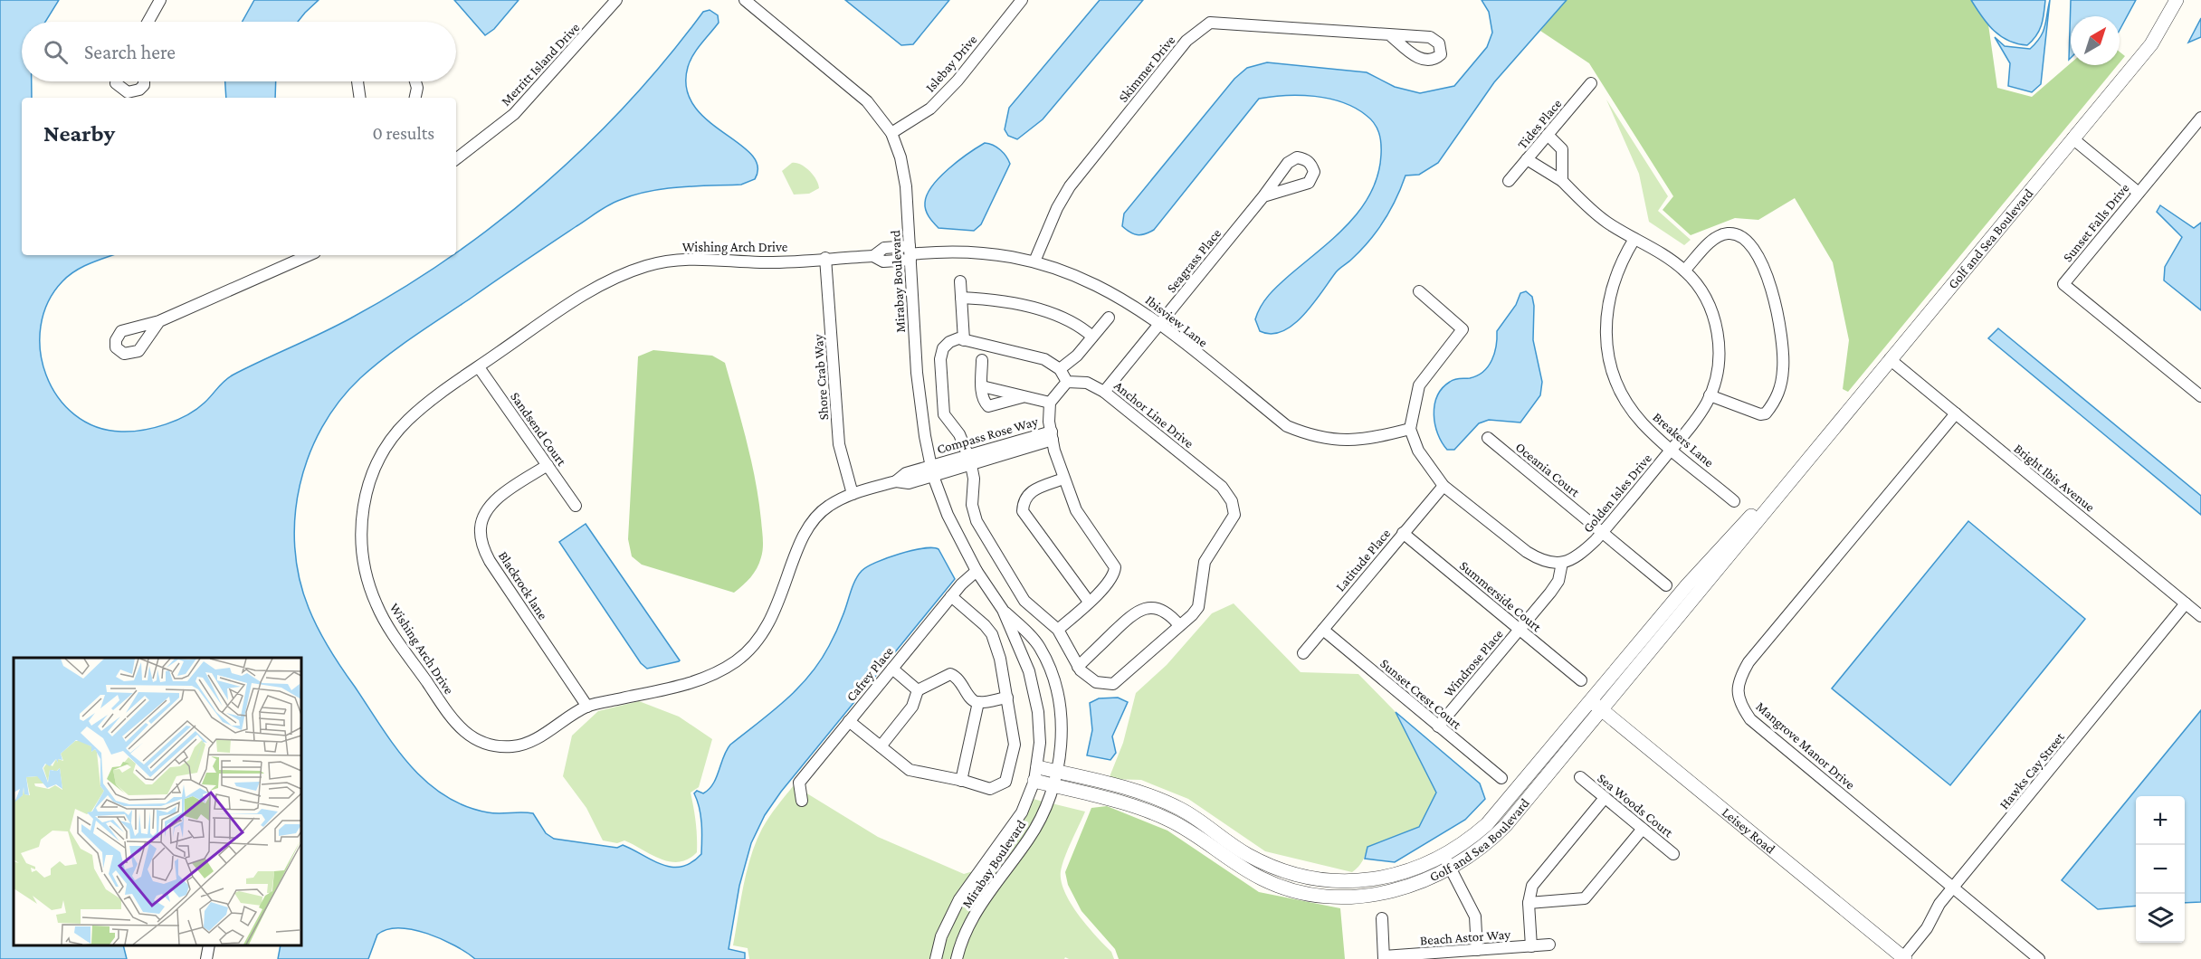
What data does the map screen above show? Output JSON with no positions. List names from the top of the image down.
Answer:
{
  "streets": {
    "street": [
      "Islebay Drive",
      "Merritt Island Drive",
      "Skimmer Drive",
      "Tides Place",
      "Sunset Falls Drive",
      "Golf and Sea Boulevard",
      "Wishing Arch Drive",
      "Seagrass Place",
      "Mirabay Boulevard",
      "Ibisview Lane",
      "Shore Crab Way",
      "Anchor Line Drive",
      "Sandsend Court",
      "Compass Rose Way",
      "Breakers Lane",
      "Oceania Court",
      "Bright Ibis Avenue",
      "Golden Isles Drive",
      "Latitude Place",
      "Blackrock lane",
      "Summerside Court",
      "Windrose Place",
      "Cafrey Place",
      "Sunset Crest Court",
      "Mangrove Manor Drive",
      "Hawks Cay Street",
      "Sea Woods Court",
      "Leisey Road",
      "Beach Astor Way"
    ]
  },
  "crossings": [
    ["Islebay Drive", "Mirabay Boulevard"],
    ["Skimmer Drive", "Ibisview Lane"],
    ["Tides Place", "Golden Isles Drive"],
    ["Golf and Sea Boulevard", "Mirabay Boulevard"],
    ["Golf and Sea Boulevard", "Bright Ibis Avenue"],
    ["Golf and Sea Boulevard", "Leisey Road"],
    ["Wishing Arch Drive", "Mirabay Boulevard"],
    ["Wishing Arch Drive", "Ibisview Lane"],
    ["Wishing Arch Drive", "Shore Crab Way"],
    ["Wishing Arch Drive", "Sandsend Court"],
    ["Wishing Arch Drive", "Compass Rose Way"],
    ["Wishing Arch Drive", "Blackrock lane"],
    ["Seagrass Place", "Ibisview Lane"],
    ["Seagrass Place", "Anchor Line Drive"],
    ["Mirabay Boulevard", "Ibisview Lane"],
    ["Mirabay Boulevard", "Compass Rose Way"],
    ["Mirabay Boulevard", "Cafrey Place"],
    ["Anchor Line Drive", "Compass Rose Way"],
    ["Sandsend Court", "Blackrock lane"],
    ["Breakers Lane", "Golden Isles Drive"],
    ["Oceania Court", "Golden Isles Drive"],
    ["Bright Ibis Avenue", "Mangrove Manor Drive"],
    ["Bright Ibis Avenue", "Hawks Cay Street"],
    ["Golden Isles Drive", "Windrose Place"],
    ["Latitude Place", "Summerside Court"],
    ["Latitude Place", "Sunset Crest Court"],
    ["Summerside Court", "Windrose Place"],
    ["Windrose Place", "Sunset Crest Court"],
    ["Mangrove Manor Drive", "Hawks Cay Street"],
    ["Hawks Cay Street", "Leisey Road"]
  ],
  "north": "top right",
  "page": {
    "search": "Search here",
    "heading": ["Nearby", "0 results"],
    "map_buttons": ["+", "−"]
  }
}
